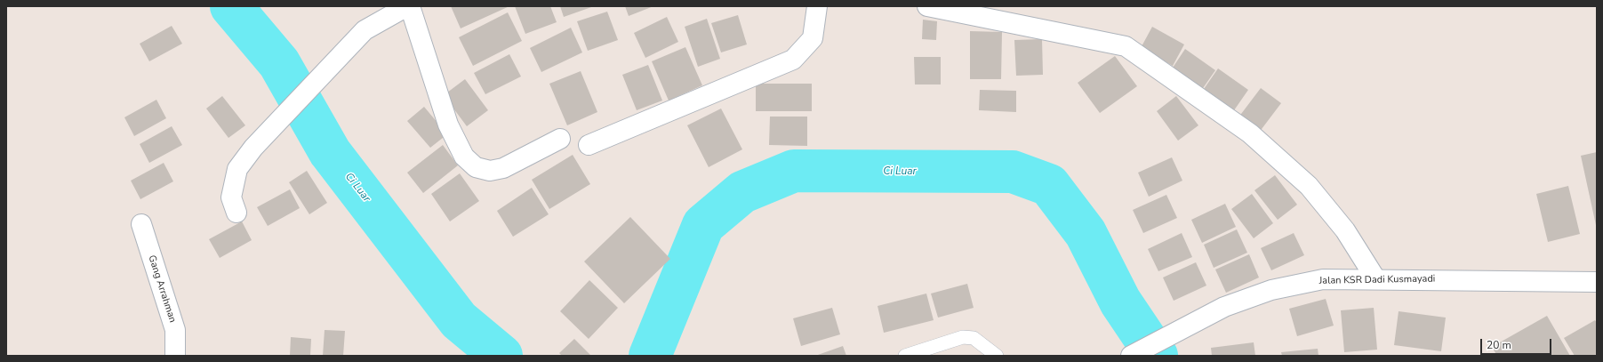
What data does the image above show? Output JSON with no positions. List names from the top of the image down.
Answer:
{
  "streets": {
    "street": ["Jalan KSR Dadi Kusmayadi", "Gang Arrahman"]
  },
  "water": ["Ci Luar"],
  "scale_bar": "20 m"
}
